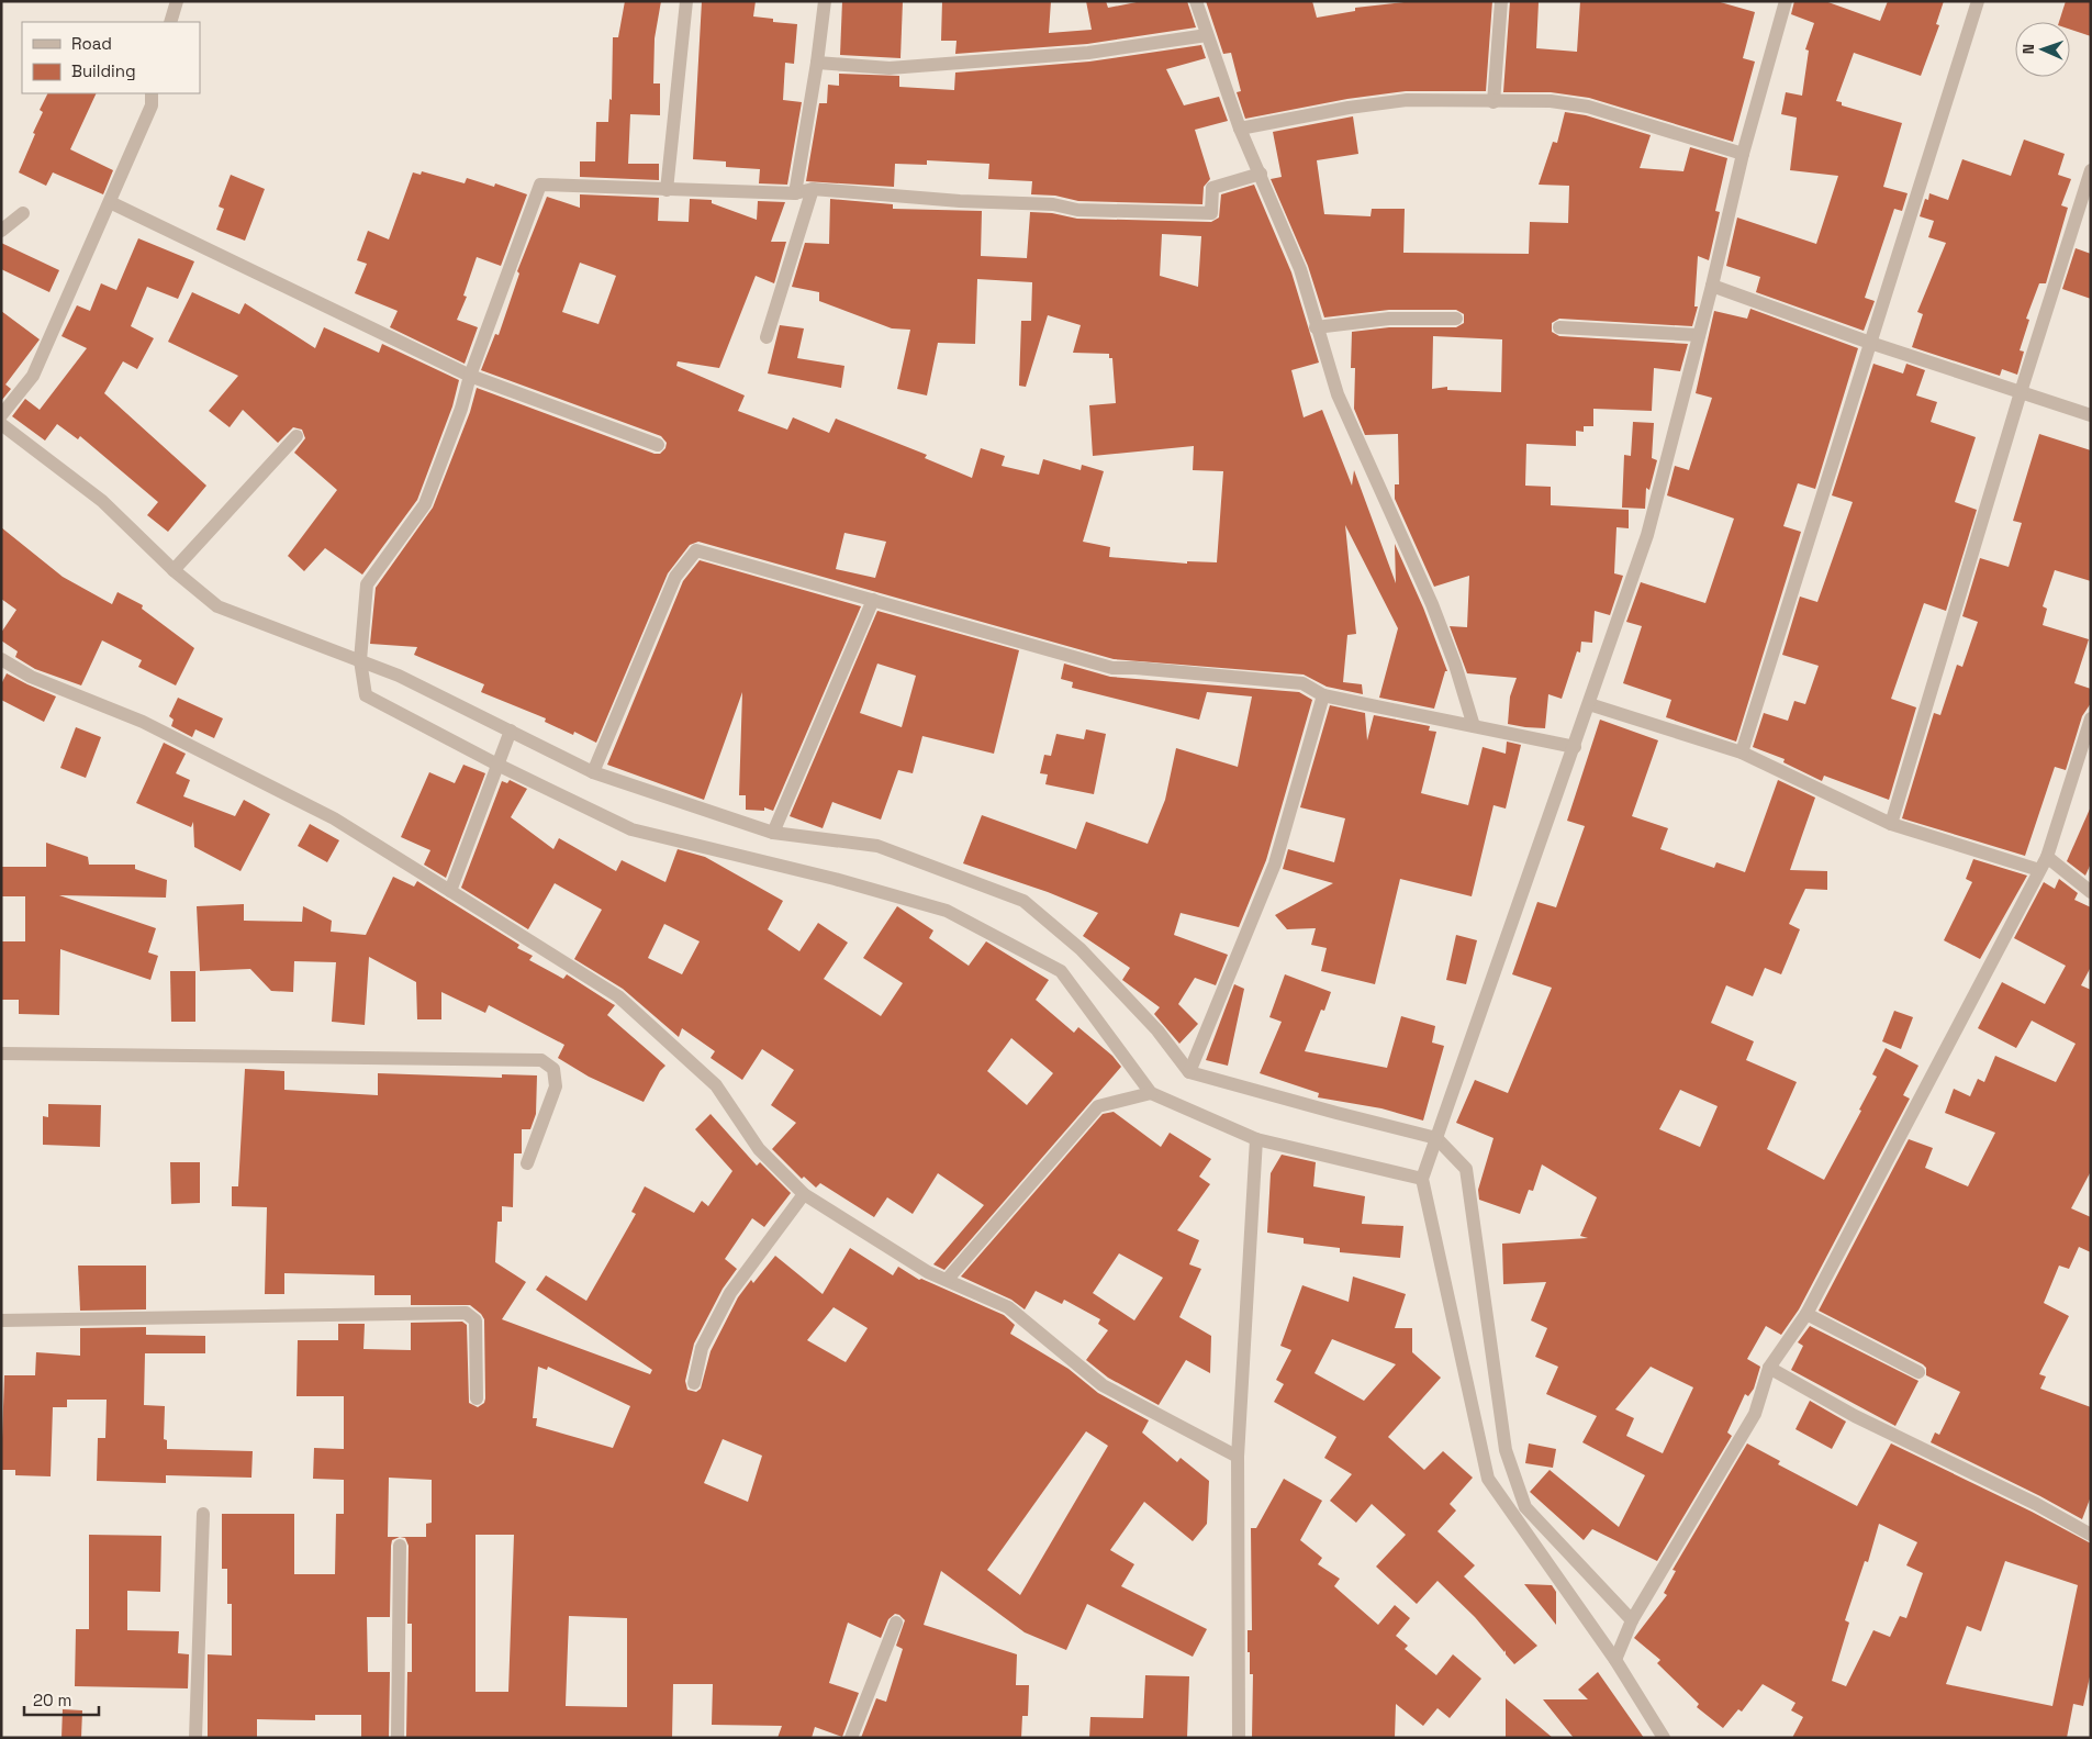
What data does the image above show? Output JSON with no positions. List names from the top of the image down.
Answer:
{
  "legend": ["Road", "Building"],
  "scale_bar": "20 m",
  "north": "left"
}
